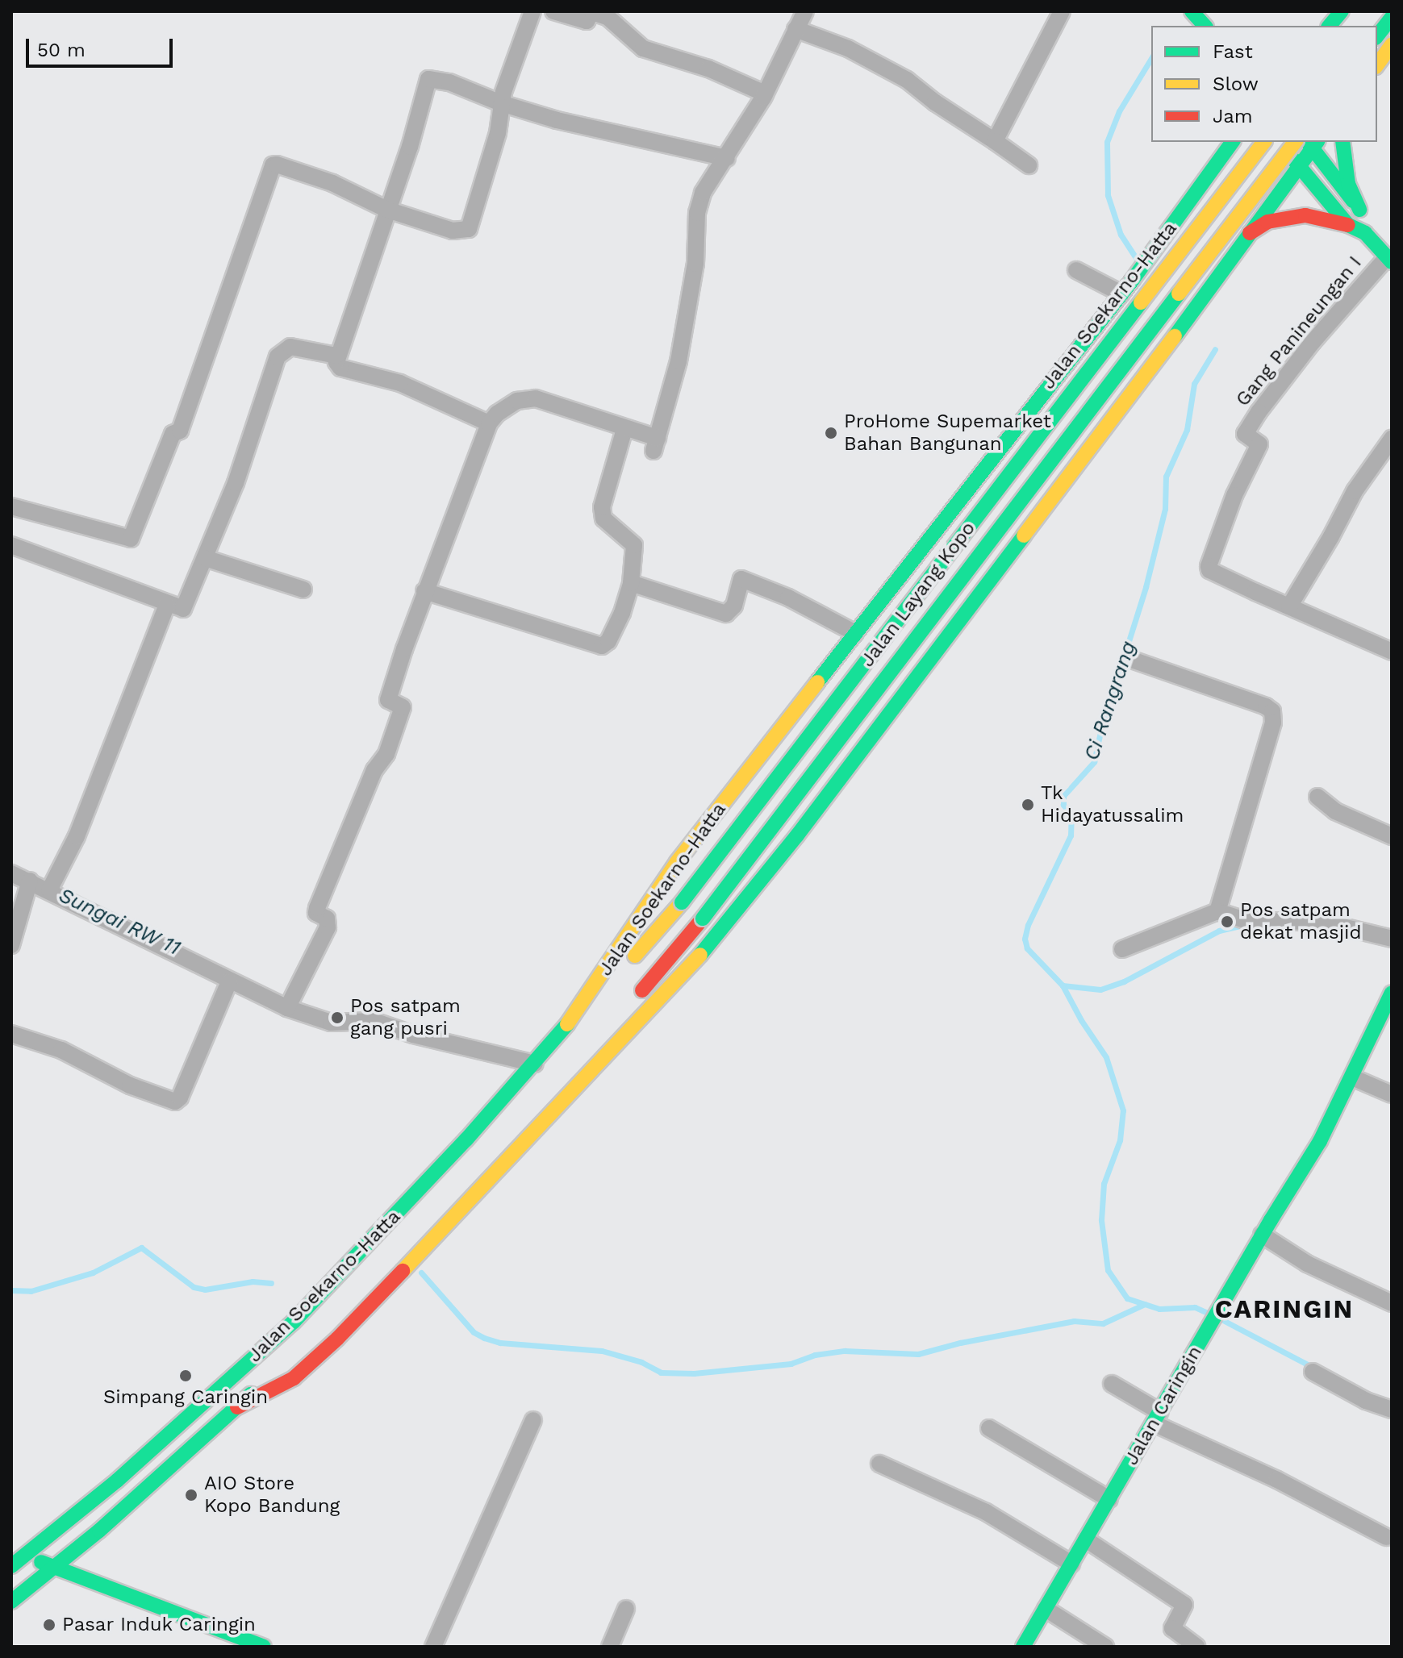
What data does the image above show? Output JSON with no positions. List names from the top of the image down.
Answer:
{
  "streets": {
    "main road": ["Jalan Soekarno-Hatta", "Jalan Layang Kopo", "Jalan Caringin"],
    "street": ["Gang Panineungan I"]
  },
  "crossings": [
    ["Jalan Soekarno-Hatta", "Jalan Layang Kopo"]
  ],
  "districts": ["CARINGIN"],
  "water": ["Ci Rangrang", "Sungai RW 11"],
  "places": [
    "ProHome Supemarket Bahan Bangunan",
    "Tk Hidayatussalim",
    "Pos satpam dekat masjid",
    "Pos satpam gang pusri",
    "Simpang Caringin",
    "AIO Store Kopo Bandung",
    "Pasar Induk Caringin"
  ],
  "legend": ["Fast", "Slow", "Jam"],
  "scale_bar": "50 m"
}
